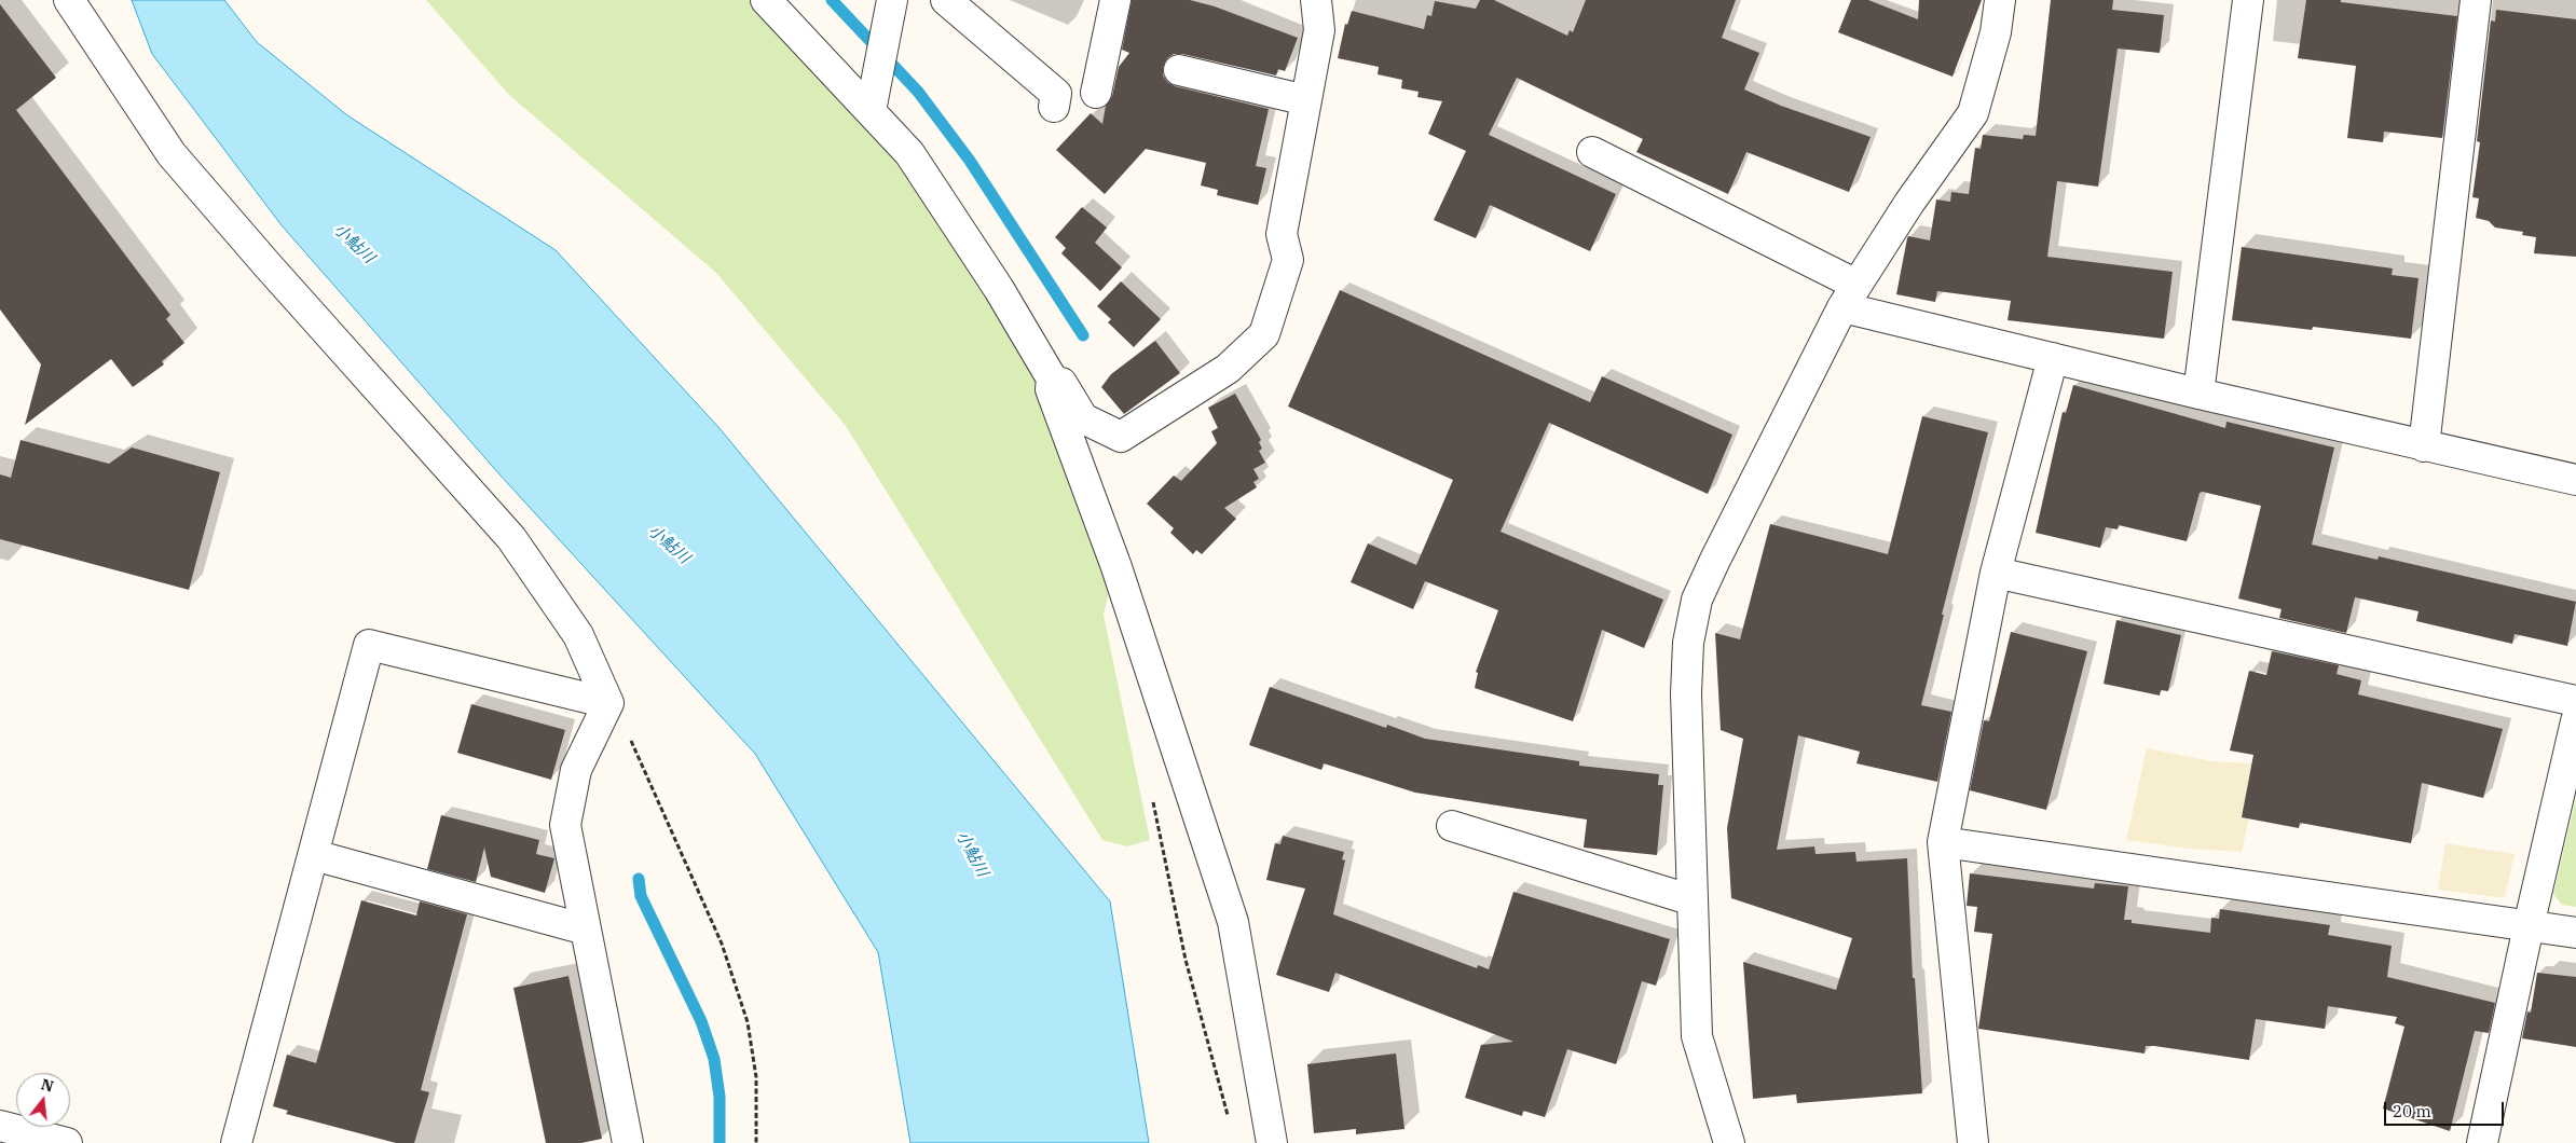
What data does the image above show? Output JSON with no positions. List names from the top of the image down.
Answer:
{
  "water": ["小鮎川"],
  "scale_bar": "20 m",
  "north": "top"
}
